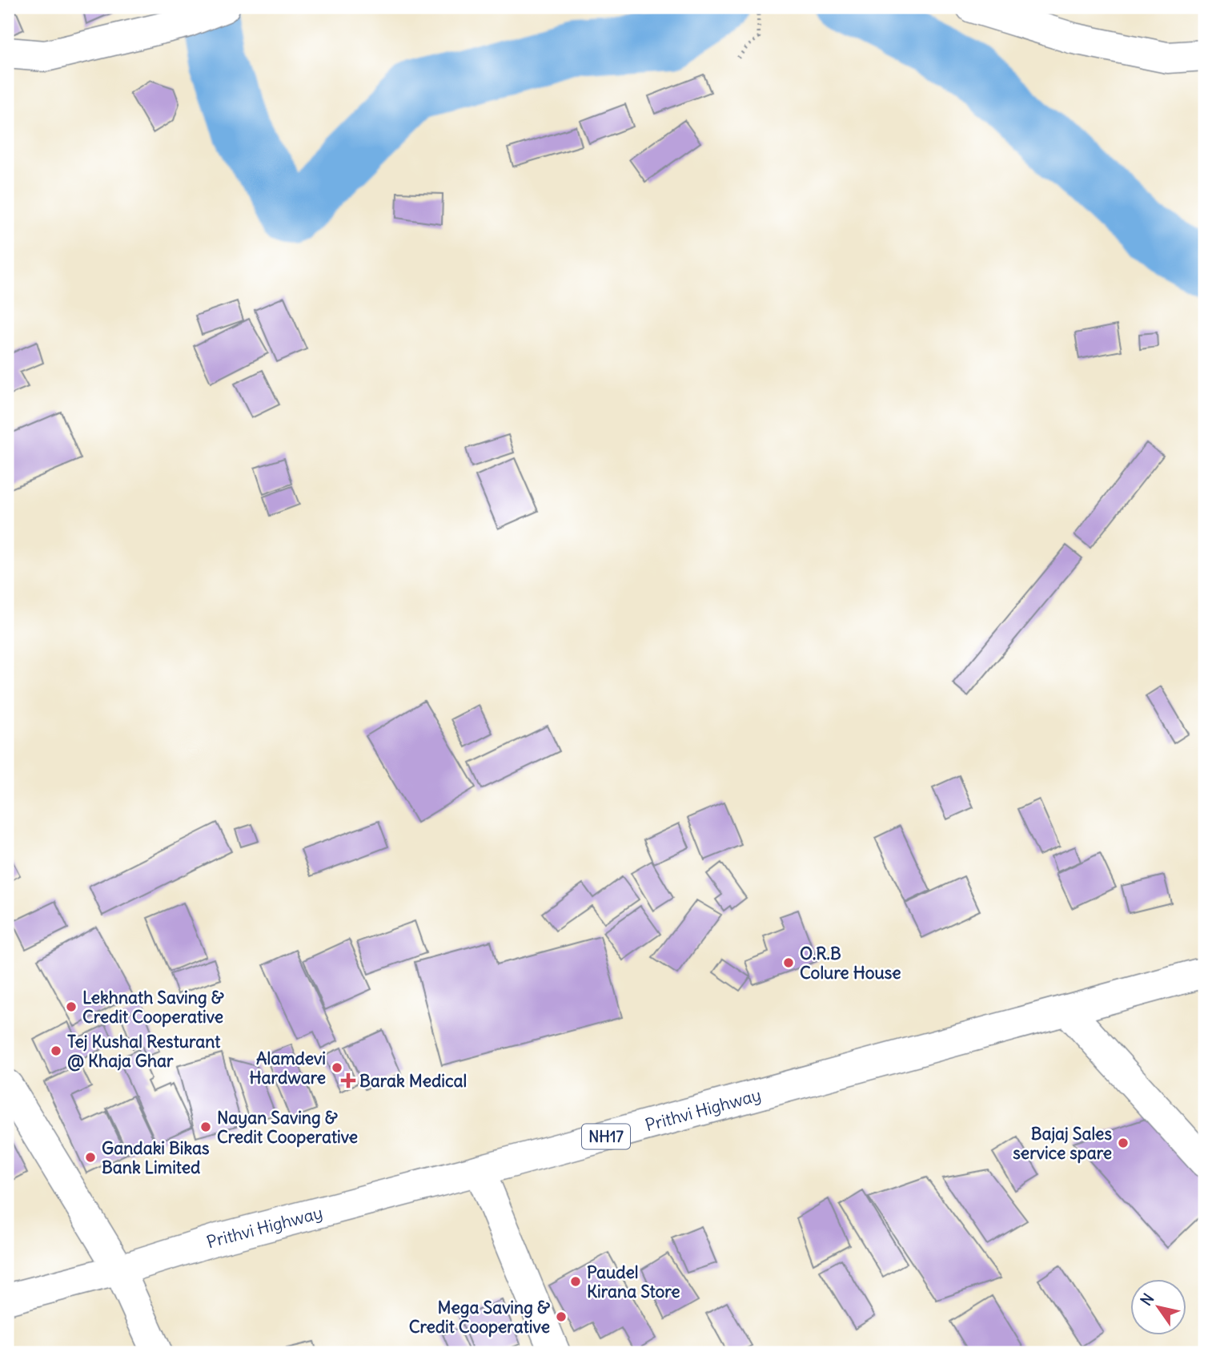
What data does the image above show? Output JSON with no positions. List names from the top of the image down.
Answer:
{
  "streets": {
    "main road": ["Prithvi Highway", "NH17"]
  },
  "places": {
    "other": [
      "O.R.B Colure House",
      "Lekhnath Saving & Credit Cooperative",
      "Tej Kushal Resturant @ Khaja Ghar",
      "Alamdevi Hardware",
      "Nayan Saving & Credit Cooperative",
      "Bajaj Sales service spare",
      "Gandaki Bikas Bank Limited",
      "Paudel Kirana Store",
      "Mega Saving & Credit Cooperative"
    ],
    "health": ["Barak Medical"]
  },
  "north": "top left"
}
